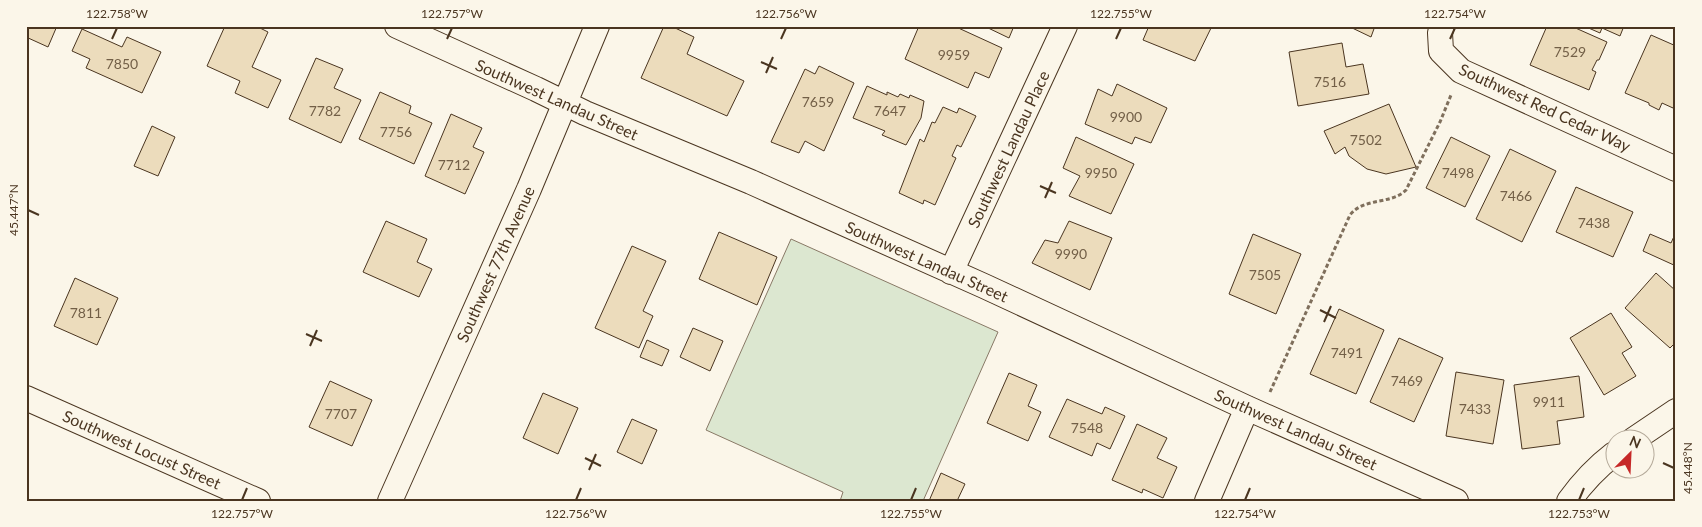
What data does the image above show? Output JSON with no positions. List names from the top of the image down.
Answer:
{
  "streets": {
    "street": [
      "Southwest Landau Street",
      "Southwest Red Cedar Way",
      "Southwest Landau Place",
      "Southwest 77th Avenue",
      "Southwest Locust Street"
    ]
  },
  "crossings": [
    ["Southwest Landau Street", "Southwest Landau Place"],
    ["Southwest Landau Street", "Southwest 77th Avenue"]
  ],
  "house_numbers": [
    "7529",
    "9959",
    "7850",
    "7516",
    "7659",
    "7782",
    "7647",
    "9900",
    "7756",
    "7502",
    "7712",
    "9950",
    "7498",
    "7466",
    "7438",
    "9990",
    "7505",
    "7811",
    "7491",
    "7469",
    "9911",
    "7433",
    "7707",
    "7548"
  ],
  "north": "top right",
  "coordinates": [
    "122.758°W",
    "122.757°W",
    "122.756°W",
    "122.755°W",
    "122.754°W",
    "45.447°N",
    "45.448°N",
    "122.753°W"
  ]
}
